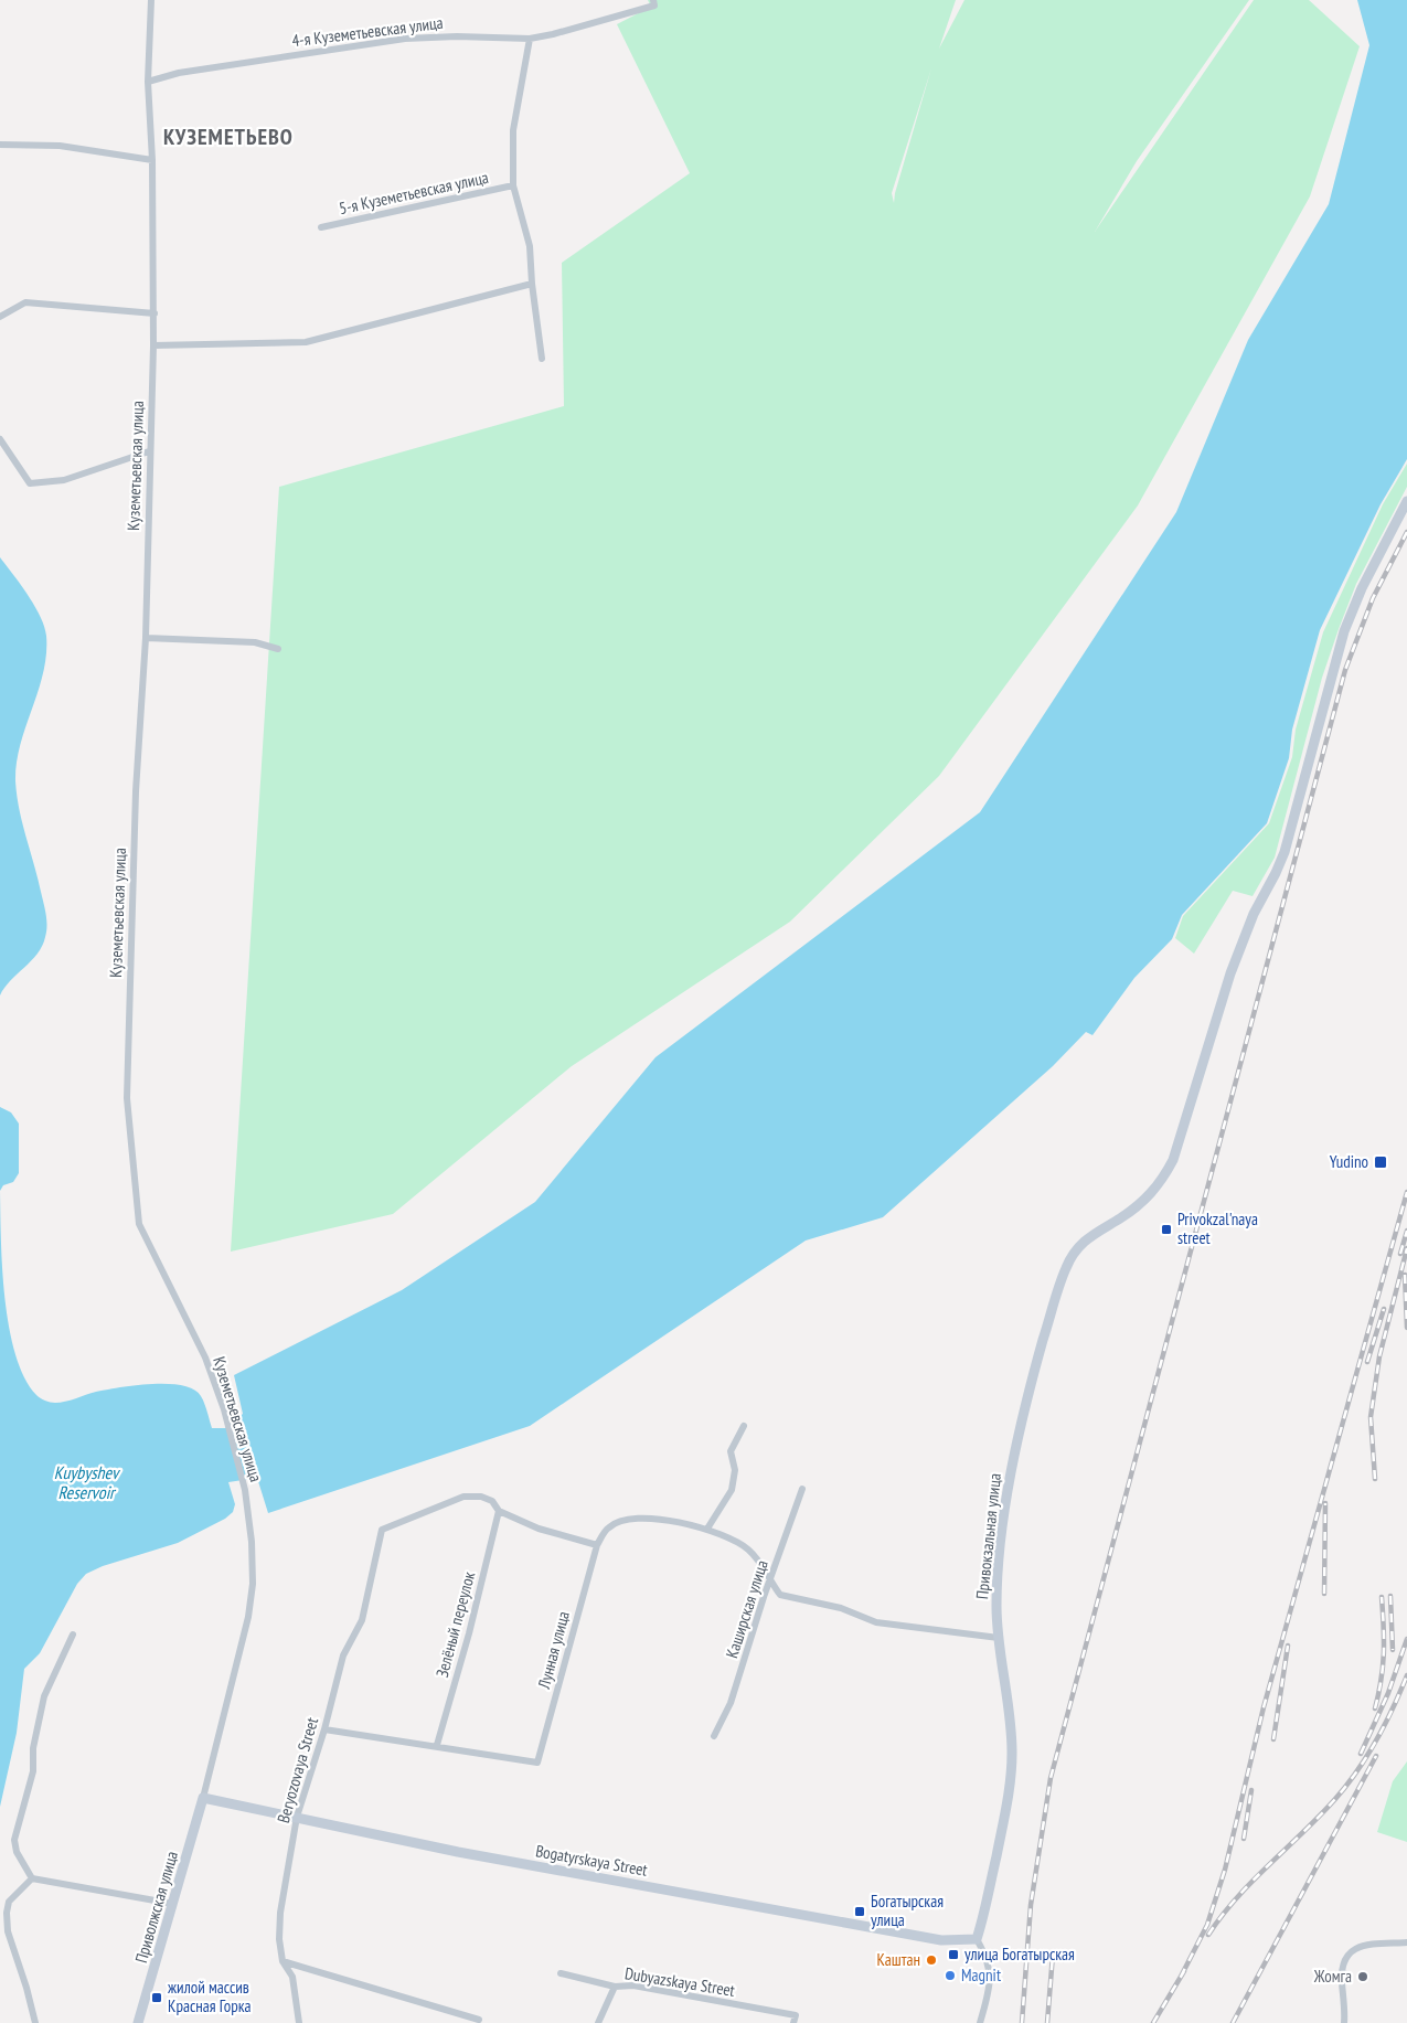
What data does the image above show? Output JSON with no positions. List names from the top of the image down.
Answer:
{
  "streets": {
    "main road": ["Привокзальная улица", "Bogatyrskaya Street", "Приволжская улица"],
    "street": [
      "4-я Куземетьевская улица",
      "5-я Куземетьевская улица",
      "Куземетьевская улица",
      "Каширская улица",
      "Зелёный переулок",
      "Лунная улица",
      "Beryozovaya Street",
      "Dubyazskaya Street"
    ]
  },
  "crossings": [
    ["4-я Куземетьевская улица", "Куземетьевская улица"],
    ["Куземетьевская улица", "Bogatyrskaya Street"],
    ["Куземетьевская улица", "Приволжская улица"],
    ["Привокзальная улица", "Bogatyrskaya Street"],
    ["Зелёный переулок", "Лунная улица"],
    ["Зелёный переулок", "Beryozovaya Street"],
    ["Beryozovaya Street", "Bogatyrskaya Street"],
    ["Bogatyrskaya Street", "Приволжская улица"]
  ],
  "districts": ["КУЗЕМЕТЬЕВО"],
  "water": ["Kuybyshev Reservoir"],
  "places": {
    "transit": [
      "Yudino",
      "Privokzal'naya street",
      "Богатырская улица",
      "улица Богатырская",
      "жилой массив Красная Горка"
    ],
    "other": ["Каштан", "Magnit", "Жомга"]
  }
}
